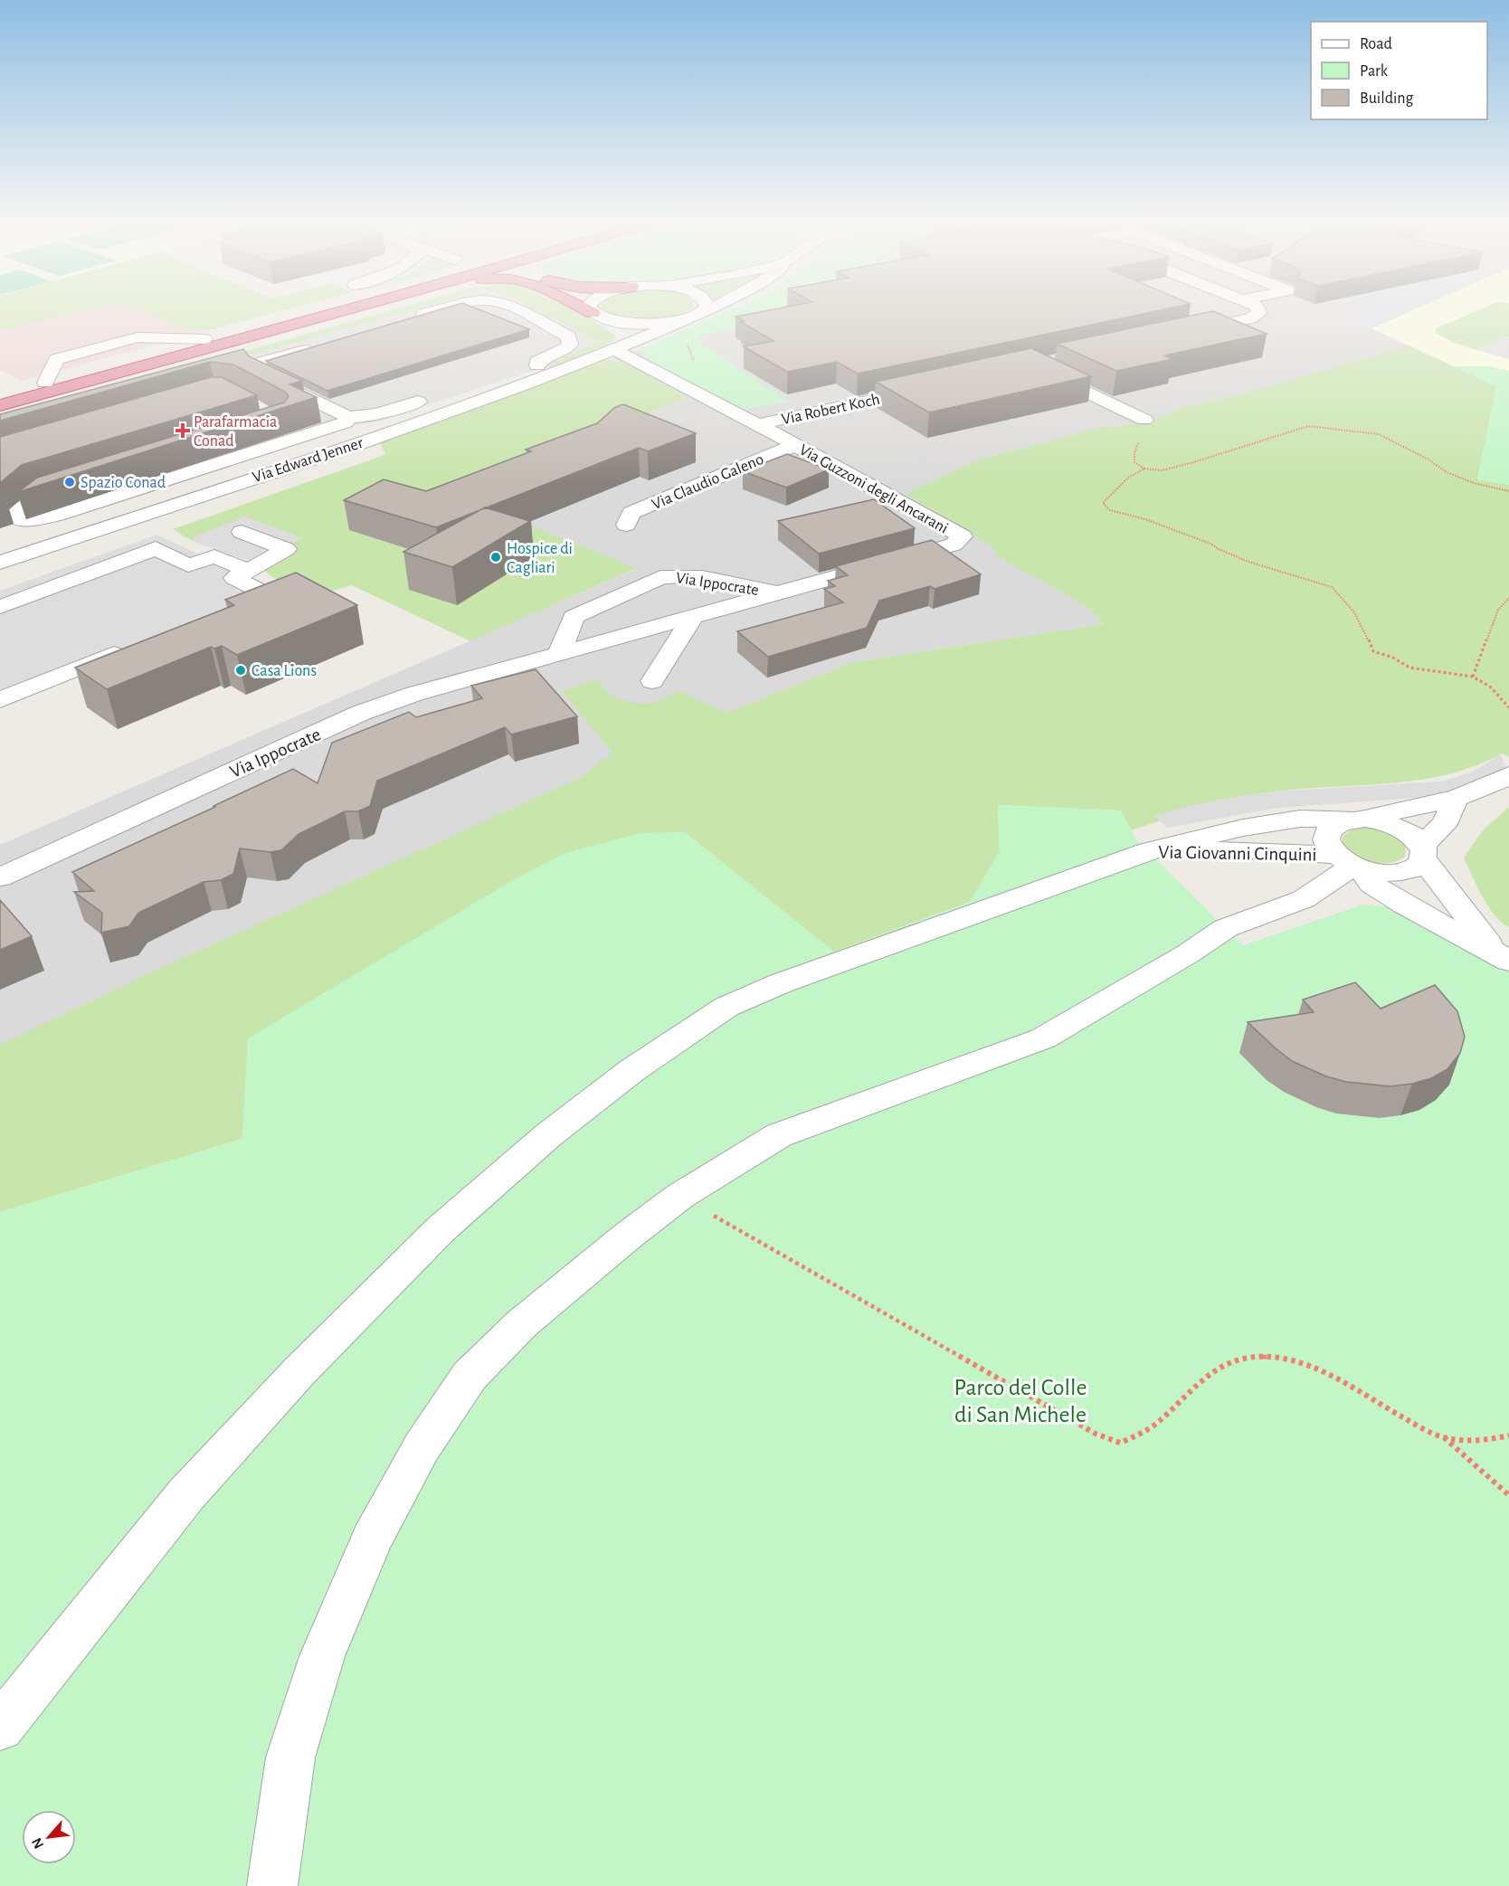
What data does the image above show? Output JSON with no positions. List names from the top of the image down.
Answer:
{
  "streets": {
    "street": [
      "Via Robert Koch",
      "Via Edward Jenner",
      "Via Claudio Galeno",
      "Via Guzzoni degli Ancarani",
      "Via Ippocrate",
      "Via Giovanni Cinquini"
    ]
  },
  "crossings": [
    ["Via Robert Koch", "Via Guzzoni degli Ancarani"],
    ["Via Edward Jenner", "Via Guzzoni degli Ancarani"],
    ["Via Claudio Galeno", "Via Guzzoni degli Ancarani"],
    ["Via Guzzoni degli Ancarani", "Via Ippocrate"]
  ],
  "parks": ["Parco del Colle di San Michele"],
  "places": {
    "health": ["Parafarmacia Conad"],
    "other": ["Spazio Conad", "Hospice di Cagliari", "Casa Lions"]
  },
  "legend": ["Road", "Park", "Building"],
  "north": "bottom left"
}
